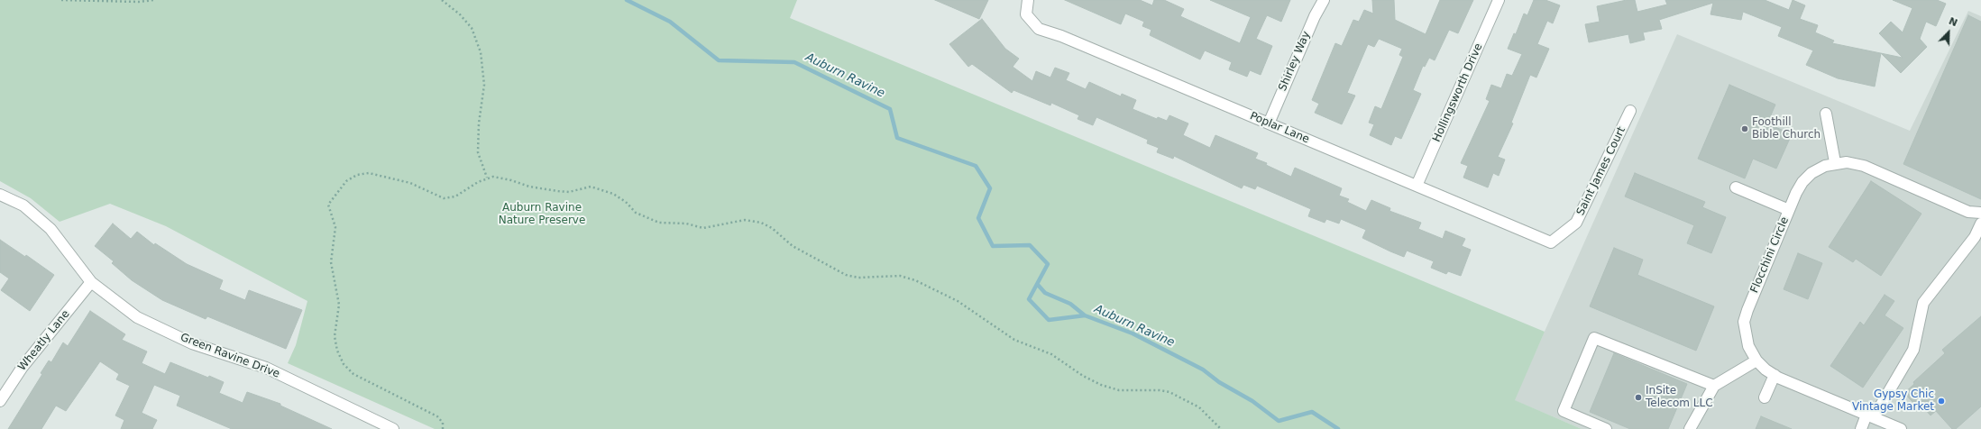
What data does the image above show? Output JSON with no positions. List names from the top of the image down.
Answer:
{
  "streets": {
    "street": [
      "Shirley Way",
      "Hollingsworth Drive",
      "Poplar Lane",
      "Saint James Court",
      "Flocchini Circle",
      "Wheatly Lane",
      "Green Ravine Drive"
    ]
  },
  "crossings": [
    ["Shirley Way", "Poplar Lane"],
    ["Hollingsworth Drive", "Poplar Lane"],
    ["Poplar Lane", "Saint James Court"],
    ["Wheatly Lane", "Green Ravine Drive"]
  ],
  "water": ["Auburn Ravine"],
  "parks": ["Auburn Ravine Nature Preserve"],
  "places": ["Foothill Bible Church", "InSite Telecom LLC", "Gypsy Chic Vintage Market"],
  "north": "top right"
}
